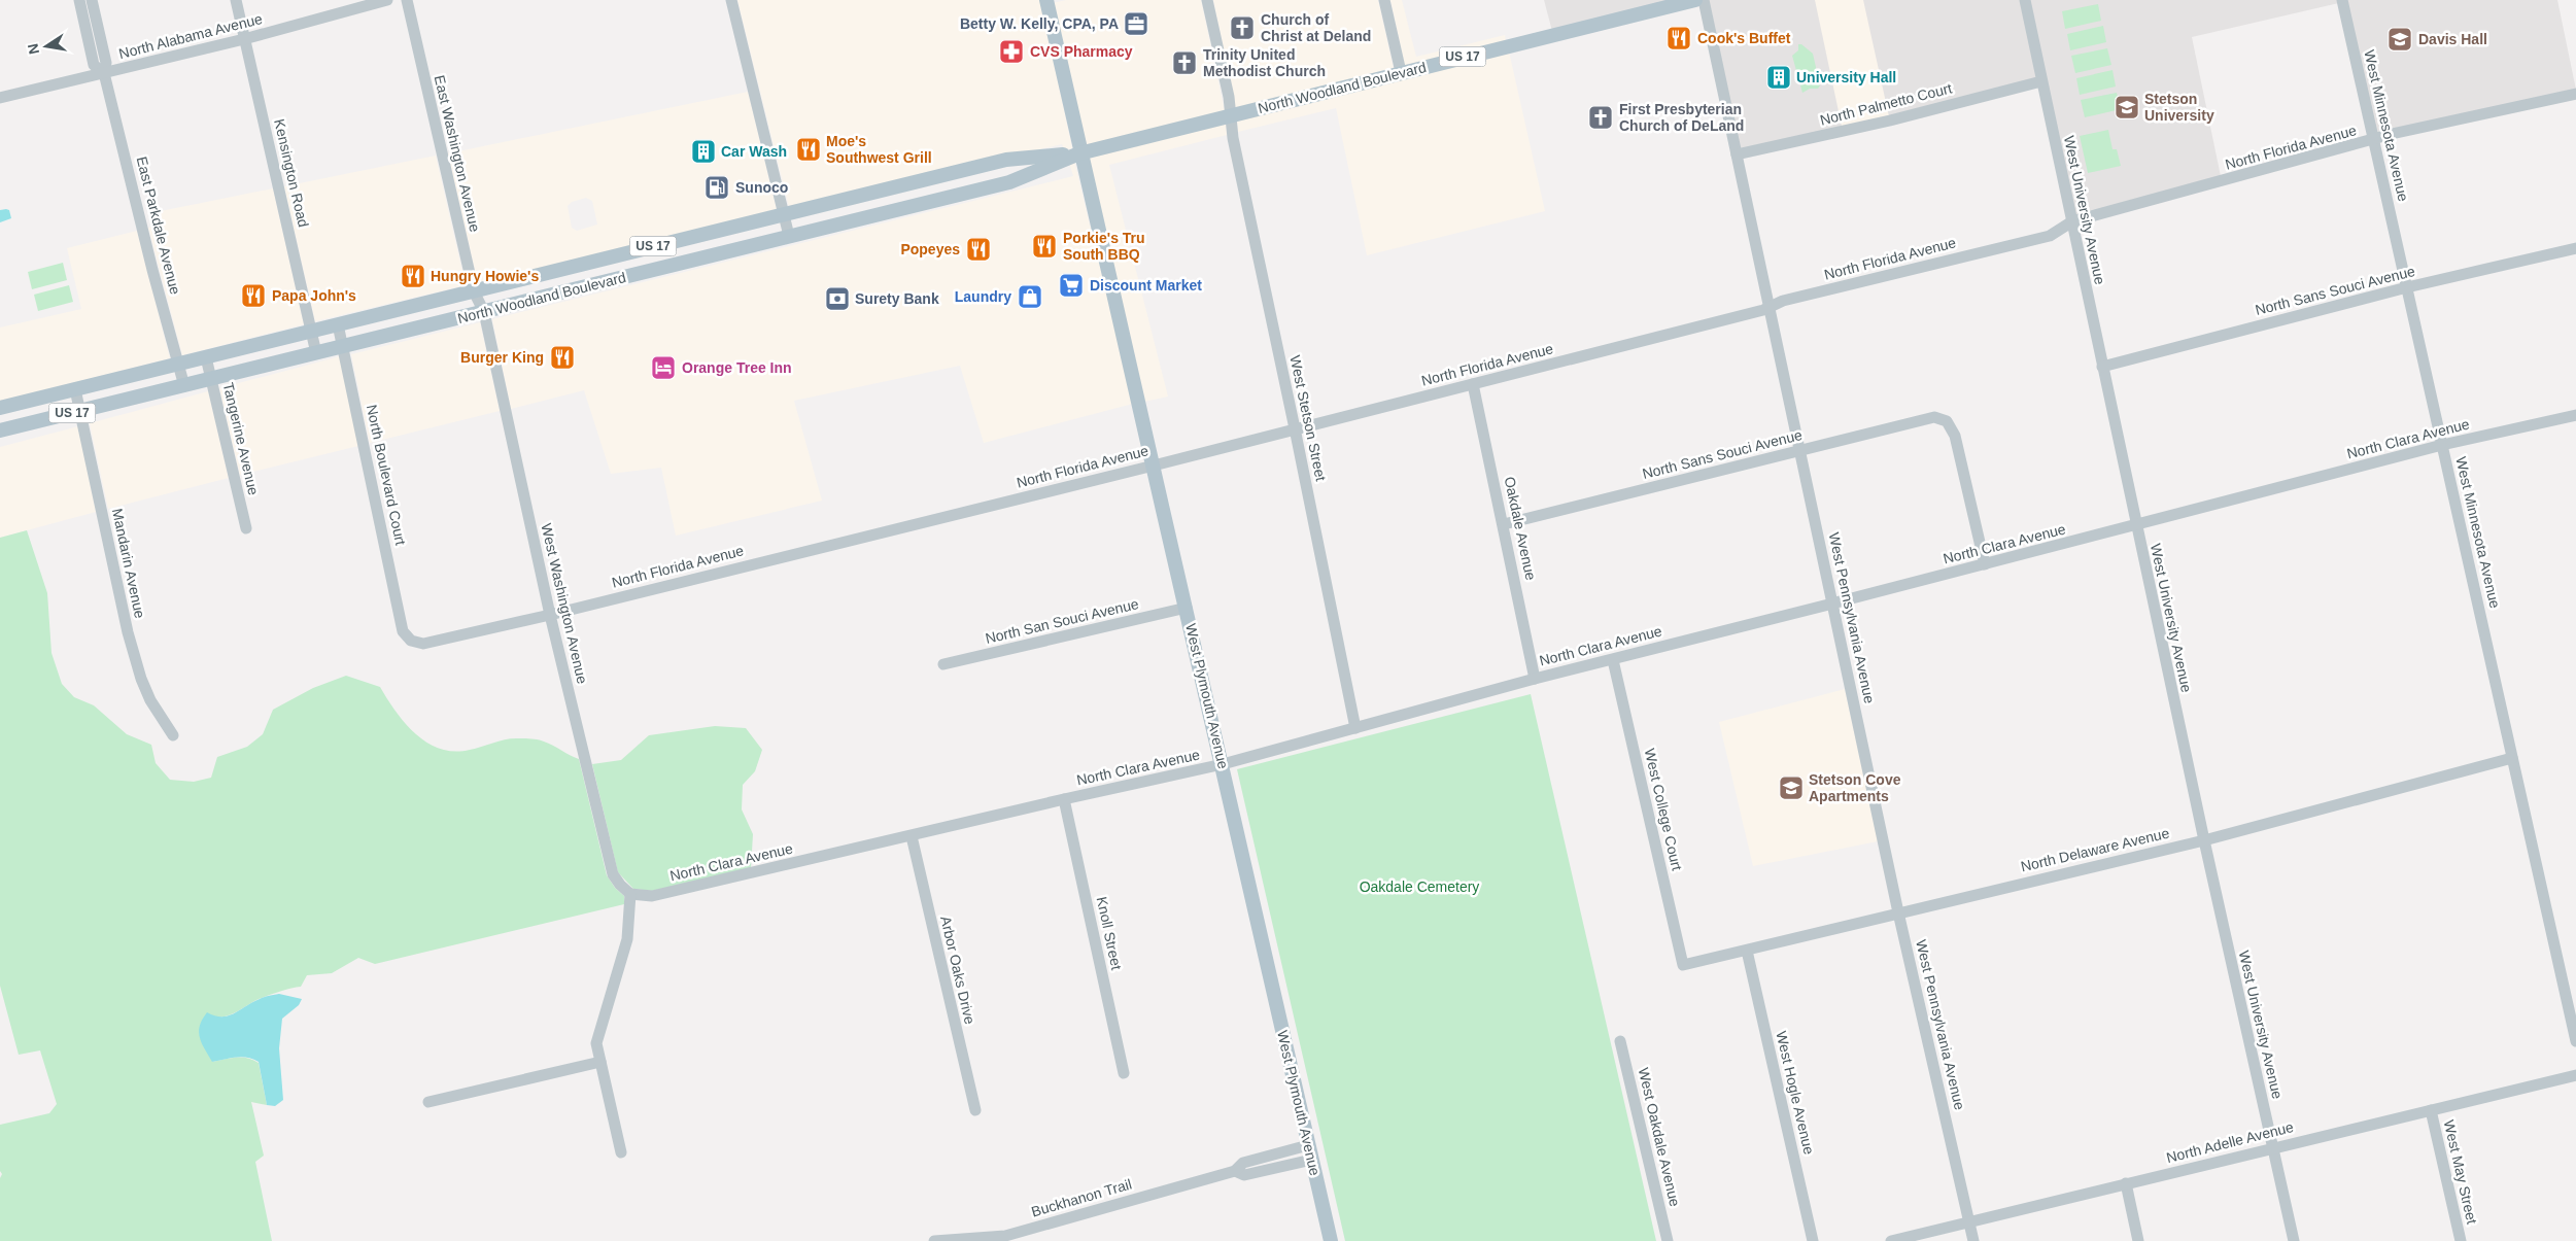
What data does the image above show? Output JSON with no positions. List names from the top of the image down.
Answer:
{
  "streets": {
    "main road": ["US 17", "North Woodland Boulevard", "West Plymouth Avenue"],
    "street": [
      "North Alabama Avenue",
      "North Palmetto Court",
      "West Minnesota Avenue",
      "North Florida Avenue",
      "East Washington Avenue",
      "Kensington Road",
      "West University Avenue",
      "East Parkdale Avenue",
      "North Sans Souci Avenue",
      "West Stetson Street",
      "Tangerine Avenue",
      "North Clara Avenue",
      "North Boulevard Court",
      "Oakdale Avenue",
      "Mandarin Avenue",
      "West Washington Avenue",
      "West Pennsylvania Avenue",
      "North San Souci Avenue",
      "West College Court",
      "North Delaware Avenue",
      "Knoll Street",
      "Arbor Oaks Drive",
      "West Hogle Avenue",
      "West Oakdale Avenue",
      "North Adelle Avenue",
      "West May Street",
      "Buckhanon Trail"
    ]
  },
  "crossings": [
    ["North Alabama Avenue", "Kensington Road"],
    ["North Alabama Avenue", "East Parkdale Avenue"],
    ["North Woodland Boulevard", "East Washington Avenue"],
    ["North Woodland Boulevard", "Kensington Road"],
    ["North Woodland Boulevard", "East Parkdale Avenue"],
    ["North Woodland Boulevard", "West Stetson Street"],
    ["North Woodland Boulevard", "Tangerine Avenue"],
    ["North Woodland Boulevard", "North Boulevard Court"],
    ["North Woodland Boulevard", "Mandarin Avenue"],
    ["North Woodland Boulevard", "West Washington Avenue"],
    ["North Woodland Boulevard", "West Plymouth Avenue"],
    ["North Palmetto Court", "West University Avenue"],
    ["North Palmetto Court", "West Pennsylvania Avenue"],
    ["West Minnesota Avenue", "North Florida Avenue"],
    ["West Minnesota Avenue", "North Sans Souci Avenue"],
    ["West Minnesota Avenue", "North Clara Avenue"],
    ["West Minnesota Avenue", "North Delaware Avenue"],
    ["North Florida Avenue", "West University Avenue"],
    ["North Florida Avenue", "West Stetson Street"],
    ["North Florida Avenue", "North Boulevard Court"],
    ["North Florida Avenue", "Oakdale Avenue"],
    ["North Florida Avenue", "West Washington Avenue"],
    ["North Florida Avenue", "West Pennsylvania Avenue"],
    ["North Florida Avenue", "West Plymouth Avenue"],
    ["East Washington Avenue", "West Washington Avenue"],
    ["West University Avenue", "North Sans Souci Avenue"],
    ["West University Avenue", "North Clara Avenue"],
    ["West University Avenue", "North Delaware Avenue"],
    ["West University Avenue", "North Adelle Avenue"],
    ["North Sans Souci Avenue", "North Clara Avenue"],
    ["North Sans Souci Avenue", "Oakdale Avenue"],
    ["North Sans Souci Avenue", "West Pennsylvania Avenue"],
    ["West Stetson Street", "North Clara Avenue"],
    ["North Clara Avenue", "Oakdale Avenue"],
    ["North Clara Avenue", "West Washington Avenue"],
    ["North Clara Avenue", "West Pennsylvania Avenue"],
    ["North Clara Avenue", "West Plymouth Avenue"],
    ["North Clara Avenue", "West College Court"],
    ["North Clara Avenue", "Knoll Street"],
    ["North Clara Avenue", "Arbor Oaks Drive"],
    ["West Pennsylvania Avenue", "North Delaware Avenue"],
    ["West Pennsylvania Avenue", "North Adelle Avenue"],
    ["North San Souci Avenue", "West Plymouth Avenue"],
    ["West Plymouth Avenue", "Buckhanon Trail"],
    ["West College Court", "North Delaware Avenue"],
    ["North Delaware Avenue", "West Hogle Avenue"],
    ["North Adelle Avenue", "West May Street"]
  ],
  "parks": ["Oakdale Cemetery"],
  "places": {
    "office": ["Betty W. Kelly, CPA, PA"],
    "church": ["Church of Christ at Deland", "Trinity United Methodist Church", "First Presbyterian Church of DeLand"],
    "restaurant": [
      "Cook's Buffet",
      "Moe's Southwest Grill",
      "Porkie's Tru South BBQ",
      "Popeyes",
      "Hungry Howie's",
      "Papa John's",
      "Burger King"
    ],
    "school or university": ["Davis Hall", "Stetson University", "Stetson Cove Apartments"],
    "pharmacy": ["CVS Pharmacy"],
    "building": ["University Hall", "Car Wash"],
    "fuel station": ["Sunoco"],
    "supermarket": ["Discount Market"],
    "shop": ["Laundry"],
    "bank": ["Surety Bank"],
    "hotel": ["Orange Tree Inn"]
  },
  "north": "left"
}
